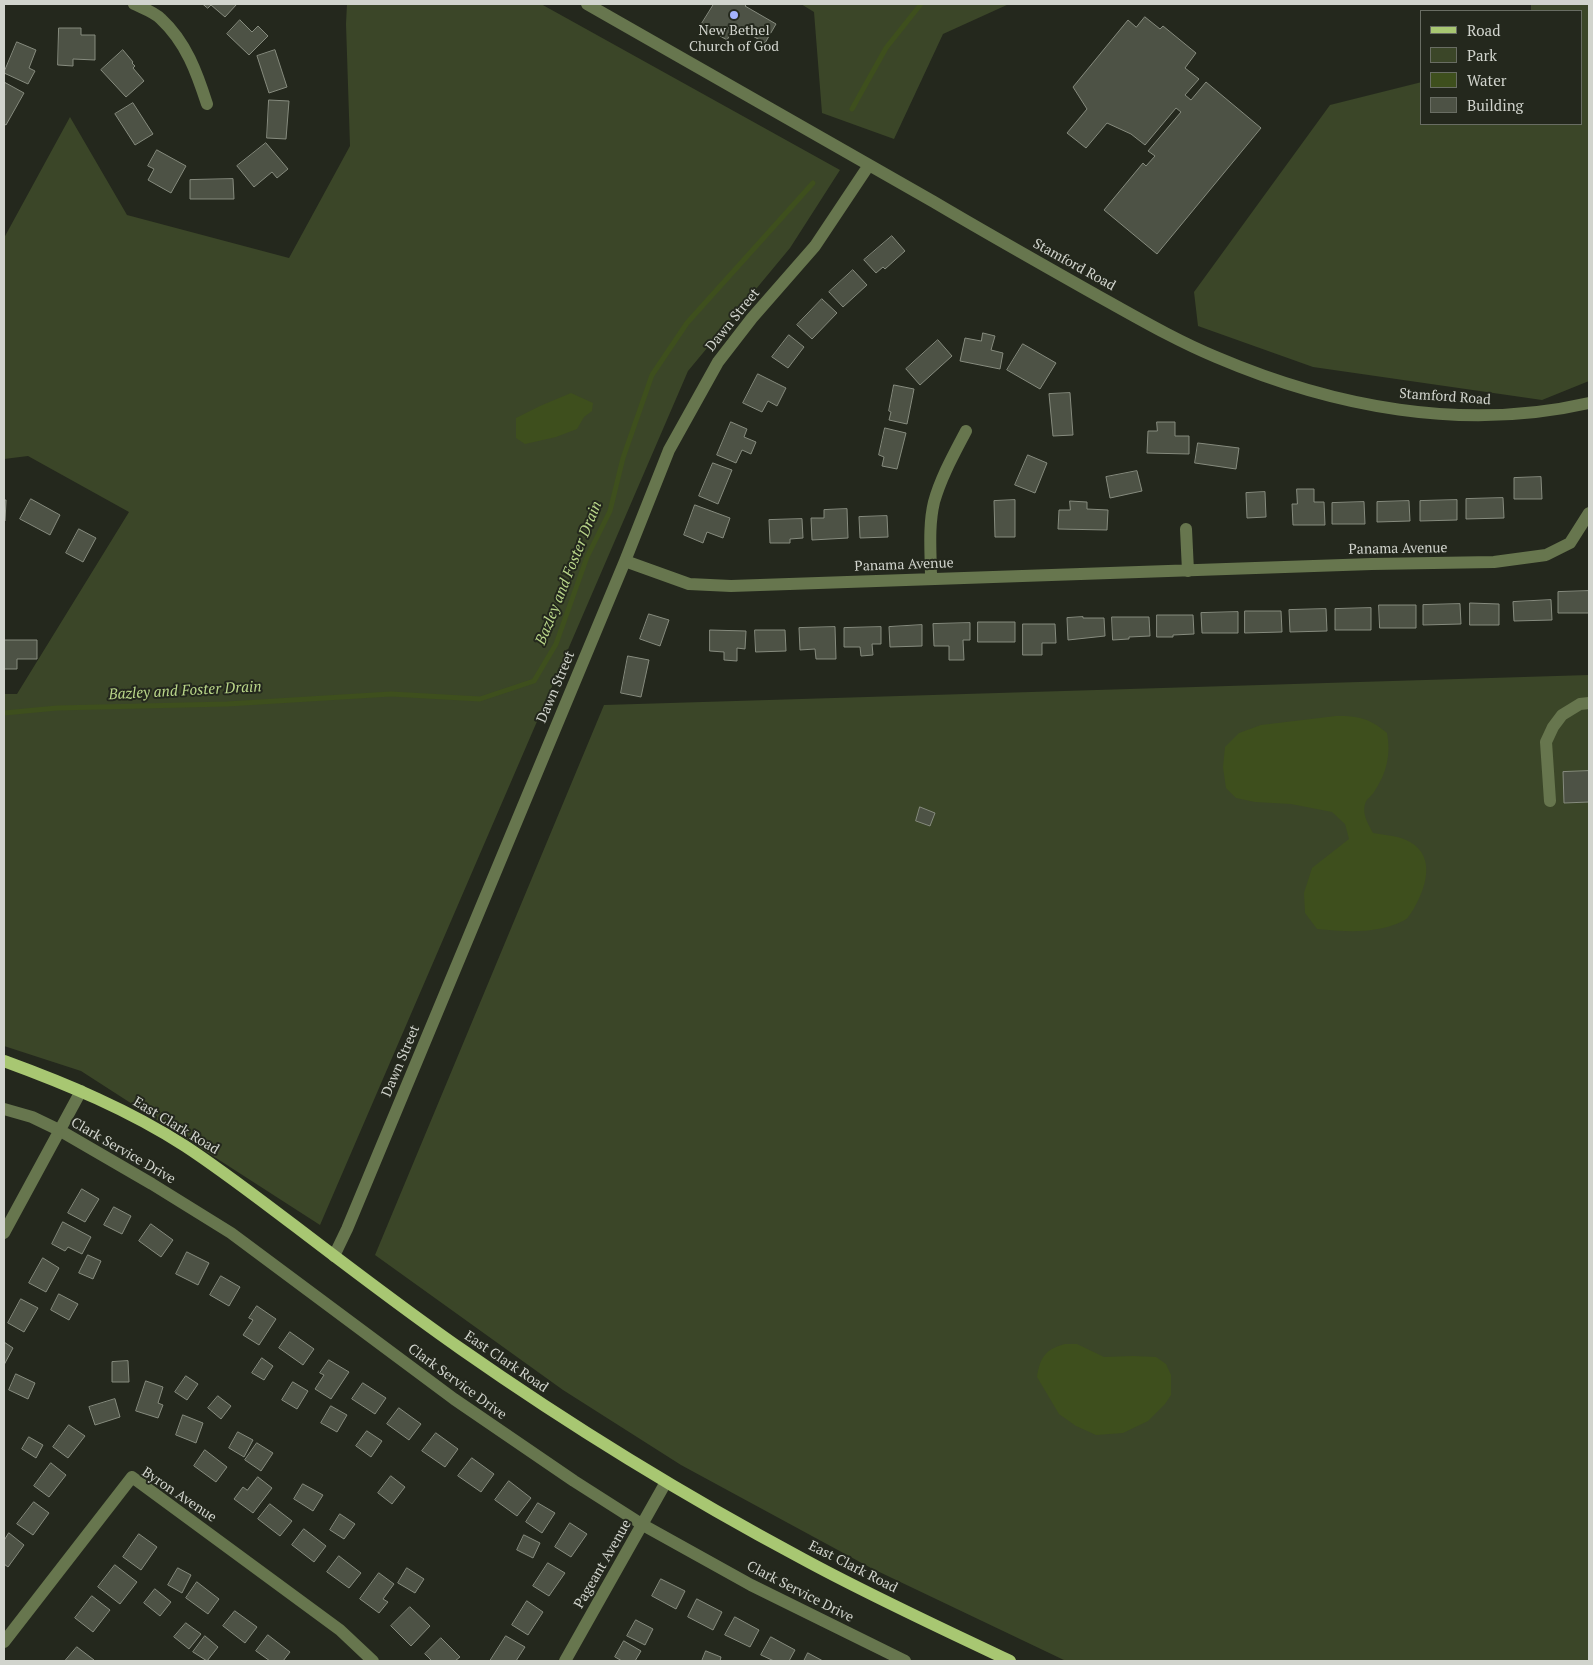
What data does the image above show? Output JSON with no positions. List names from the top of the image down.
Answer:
{
  "streets": {
    "main road": ["East Clark Road"],
    "street": [
      "Stamford Road",
      "Dawn Street",
      "Panama Avenue",
      "Clark Service Drive",
      "Byron Avenue",
      "Pageant Avenue"
    ]
  },
  "crossings": [
    ["Stamford Road", "Dawn Street"],
    ["Dawn Street", "Panama Avenue"],
    ["Dawn Street", "East Clark Road"],
    ["East Clark Road", "Pageant Avenue"],
    ["Clark Service Drive", "Pageant Avenue"]
  ],
  "water": ["Bazley and Foster Drain"],
  "places": ["New Bethel Church of God"],
  "legend": [
    "Road",
    "Park",
    "Water",
    "Building"
  ]
}
